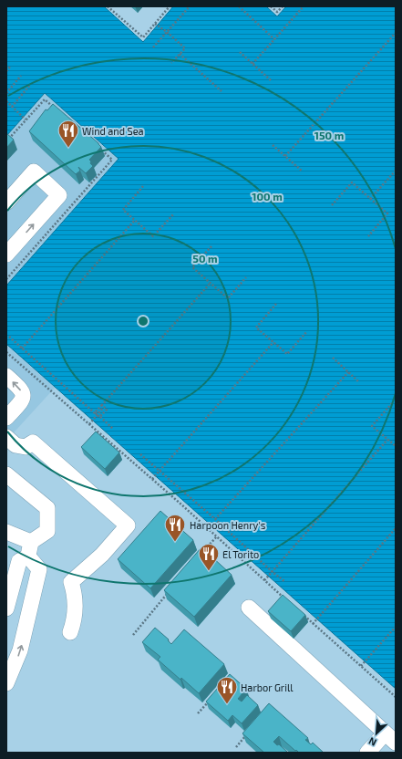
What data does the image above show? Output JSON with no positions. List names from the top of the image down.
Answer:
{
  "places": {
    "restaurant": [
      "Wind and Sea",
      "Harpoon Henry's",
      "El Torito",
      "Harbor Grill"
    ]
  },
  "north": "bottom left",
  "rings": ["150 m", "100 m", "50 m"]
}
